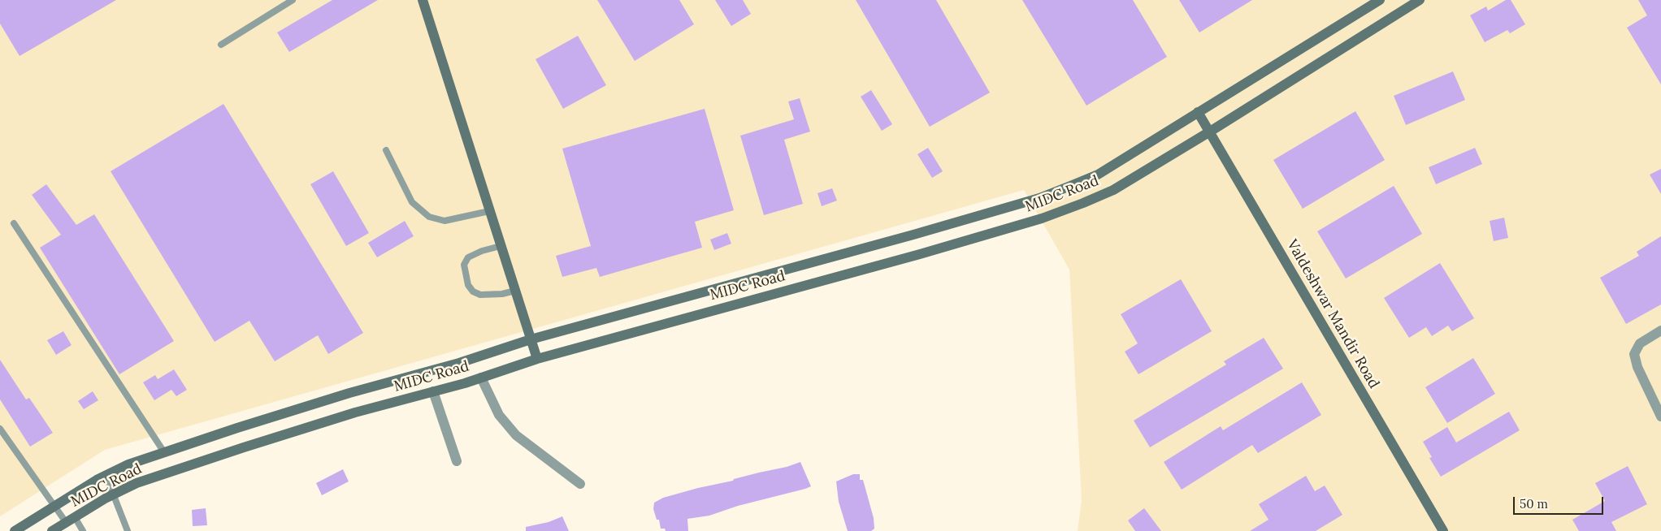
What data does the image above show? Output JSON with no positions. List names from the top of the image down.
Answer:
{
  "streets": {
    "main road": ["MIDC Road", "Valdeshwar Mandir Road"]
  },
  "crossings": [
    ["MIDC Road", "Valdeshwar Mandir Road"]
  ],
  "scale_bar": "50 m"
}
